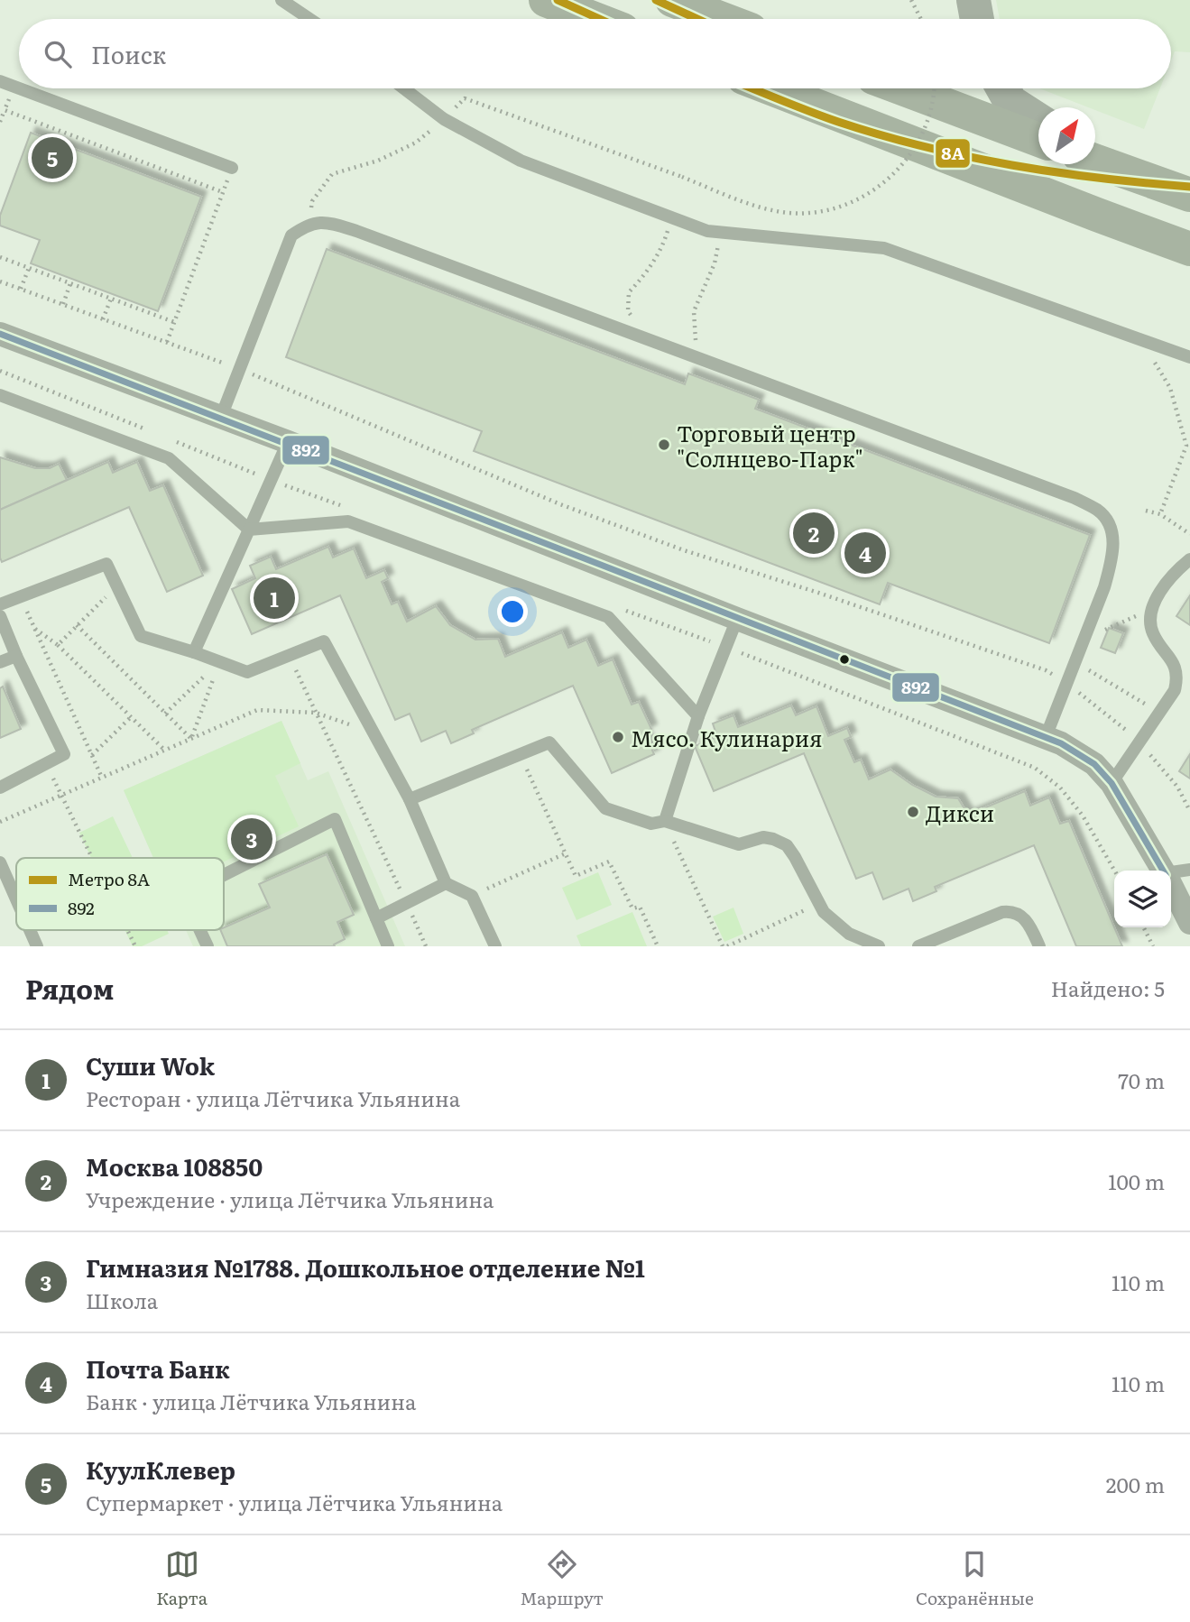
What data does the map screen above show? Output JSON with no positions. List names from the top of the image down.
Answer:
{
  "places": ["Торговый центр \"Солнцево-Парк\"", "Мясо. Кулинария", "Дикси"],
  "lines": ["metro line 8А", "transit line 892"],
  "legend": ["Метро 8А", "892"],
  "north": "top right",
  "page": {
    "search": "Поиск",
    "pins": [
      "5",
      "2",
      "4",
      "1",
      "3"
    ],
    "heading": ["Рядом", "Найдено: 5"],
    "list": [
      {
        "mark": "1",
        "name": "Суши Wok",
        "note": "Ресторан · улица Лётчика Ульянина",
        "value": "70 m"
      },
      {
        "mark": "2",
        "name": "Москва 108850",
        "note": "Учреждение · улица Лётчика Ульянина",
        "value": "100 m"
      },
      {
        "mark": "3",
        "name": "Гимназия №1788. Дошкольное отделение №1",
        "note": "Школа",
        "value": "110 m"
      },
      {
        "mark": "4",
        "name": "Почта Банк",
        "note": "Банк · улица Лётчика Ульянина",
        "value": "110 m"
      },
      {
        "mark": "5",
        "name": "КуулКлевер",
        "note": "Супермаркет · улица Лётчика Ульянина",
        "value": "200 m"
      }
    ],
    "nav": ["Карта", "Маршрут", "Сохранённые"]
  }
}
